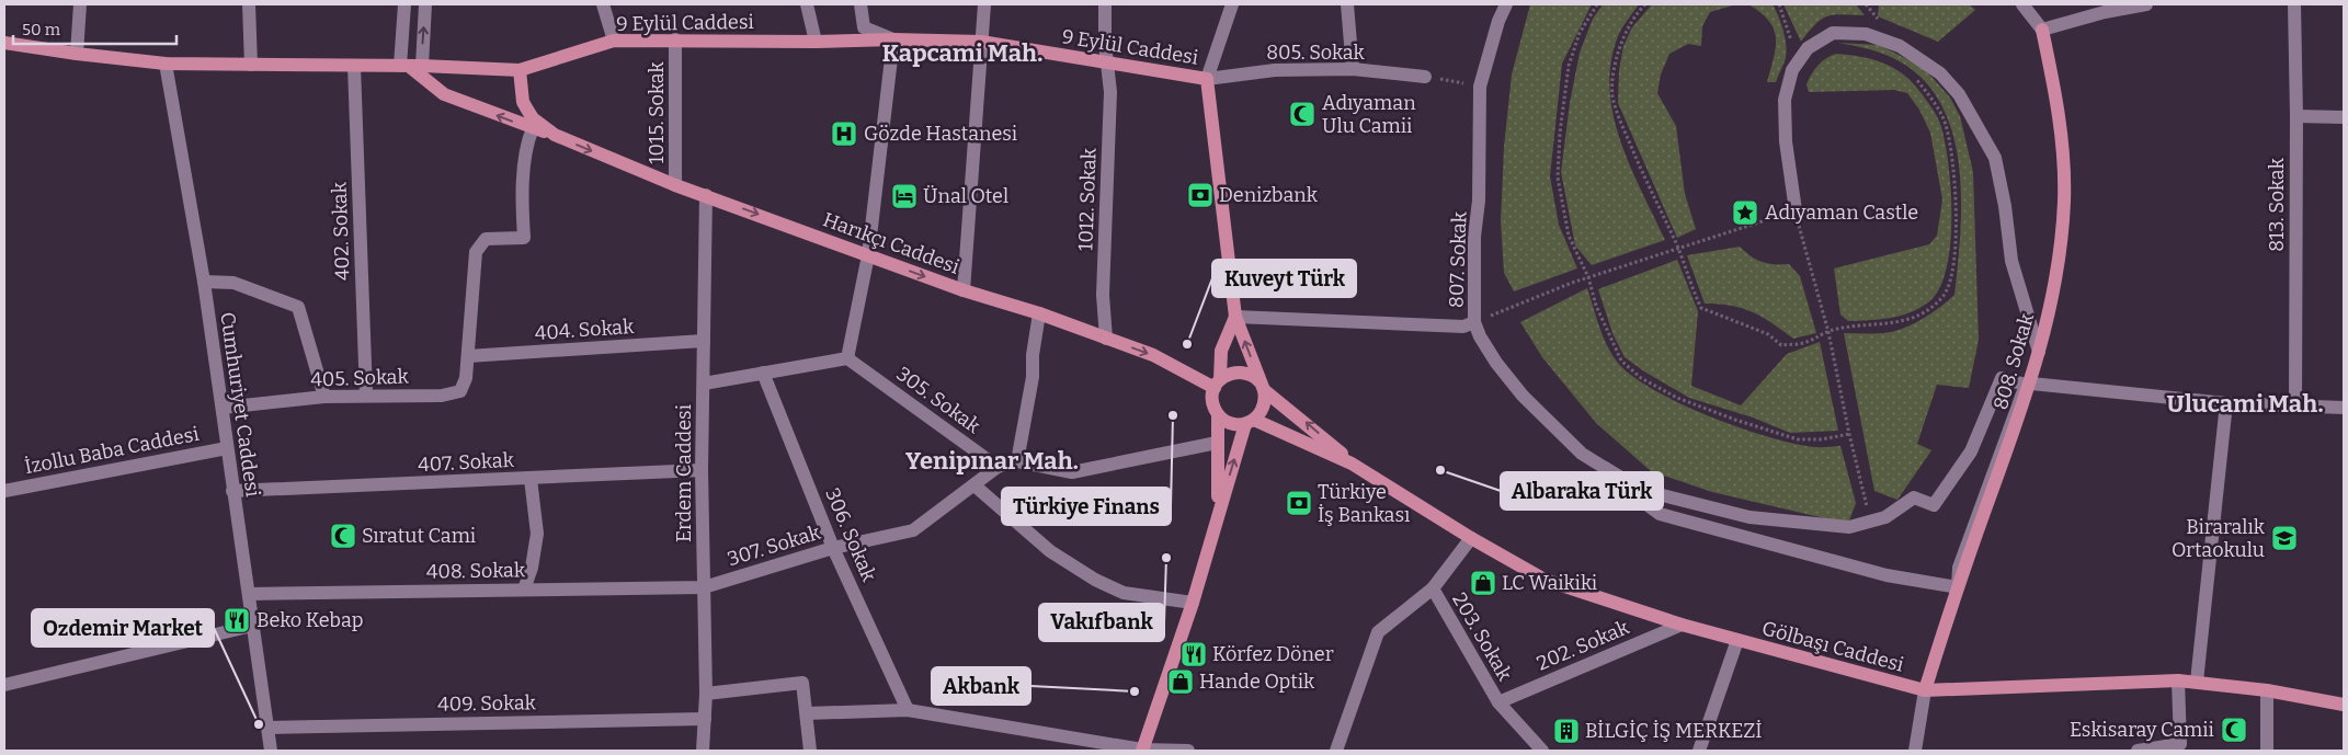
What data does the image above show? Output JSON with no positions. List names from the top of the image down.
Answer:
{
  "streets": {
    "main road": [
      "9 Eylül Caddesi",
      "Harıkçı Caddesi",
      "808. Sokak",
      "Gölbaşı Caddesi"
    ],
    "street": [
      "805. Sokak",
      "1015. Sokak",
      "1012. Sokak",
      "813. Sokak",
      "402. Sokak",
      "807. Sokak",
      "404. Sokak",
      "405. Sokak",
      "305. Sokak",
      "Cumhuriyet Caddesi",
      "İzollu Baba Caddesi",
      "407. Sokak",
      "Erdem Caddesi",
      "306. Sokak",
      "307. Sokak",
      "408. Sokak",
      "203. Sokak",
      "202. Sokak",
      "409. Sokak"
    ]
  },
  "crossings": [
    ["9 Eylül Caddesi", "805. Sokak"],
    ["9 Eylül Caddesi", "1015. Sokak"],
    ["9 Eylül Caddesi", "1012. Sokak"],
    ["9 Eylül Caddesi", "402. Sokak"],
    ["9 Eylül Caddesi", "Harıkçı Caddesi"],
    ["9 Eylül Caddesi", "Cumhuriyet Caddesi"],
    ["1015. Sokak", "Harıkçı Caddesi"],
    ["1012. Sokak", "Harıkçı Caddesi"],
    ["402. Sokak", "405. Sokak"],
    ["Harıkçı Caddesi", "Erdem Caddesi"],
    ["Harıkçı Caddesi", "Gölbaşı Caddesi"],
    ["404. Sokak", "405. Sokak"],
    ["404. Sokak", "Erdem Caddesi"],
    ["808. Sokak", "Gölbaşı Caddesi"],
    ["405. Sokak", "Cumhuriyet Caddesi"],
    ["305. Sokak", "307. Sokak"],
    ["Cumhuriyet Caddesi", "İzollu Baba Caddesi"],
    ["Cumhuriyet Caddesi", "407. Sokak"],
    ["Cumhuriyet Caddesi", "408. Sokak"],
    ["Cumhuriyet Caddesi", "409. Sokak"],
    ["407. Sokak", "Erdem Caddesi"],
    ["Erdem Caddesi", "307. Sokak"],
    ["Erdem Caddesi", "408. Sokak"],
    ["Erdem Caddesi", "409. Sokak"],
    ["306. Sokak", "307. Sokak"],
    ["307. Sokak", "408. Sokak"],
    ["203. Sokak", "202. Sokak"],
    ["203. Sokak", "Gölbaşı Caddesi"],
    ["202. Sokak", "Gölbaşı Caddesi"]
  ],
  "districts": ["Kapcami Mah.", "Ulucami Mah.", "Yenipınar Mah."],
  "places": {
    "mosque": ["Adıyaman Ulu Camii", "Sıratut Cami", "Eskisaray Camii"],
    "hospital": ["Gözde Hastanesi"],
    "bank": ["Denizbank", "Türkiye İş Bankası"],
    "hotel": ["Ünal Otel"],
    "place": ["Adıyaman Castle"],
    "other": [
      "Kuveyt Türk",
      "Türkiye Finans",
      "Albaraka Türk",
      "Vakıfbank",
      "Akbank",
      "Ozdemir Market"
    ],
    "school or university": ["Biraralık Ortaokulu"],
    "shop": ["LC Waikiki", "Hande Optik"],
    "restaurant": ["Beko Kebap", "Körfez Döner"],
    "building": ["BİLGİÇ İŞ MERKEZİ"]
  },
  "scale_bar": "50 m"
}
